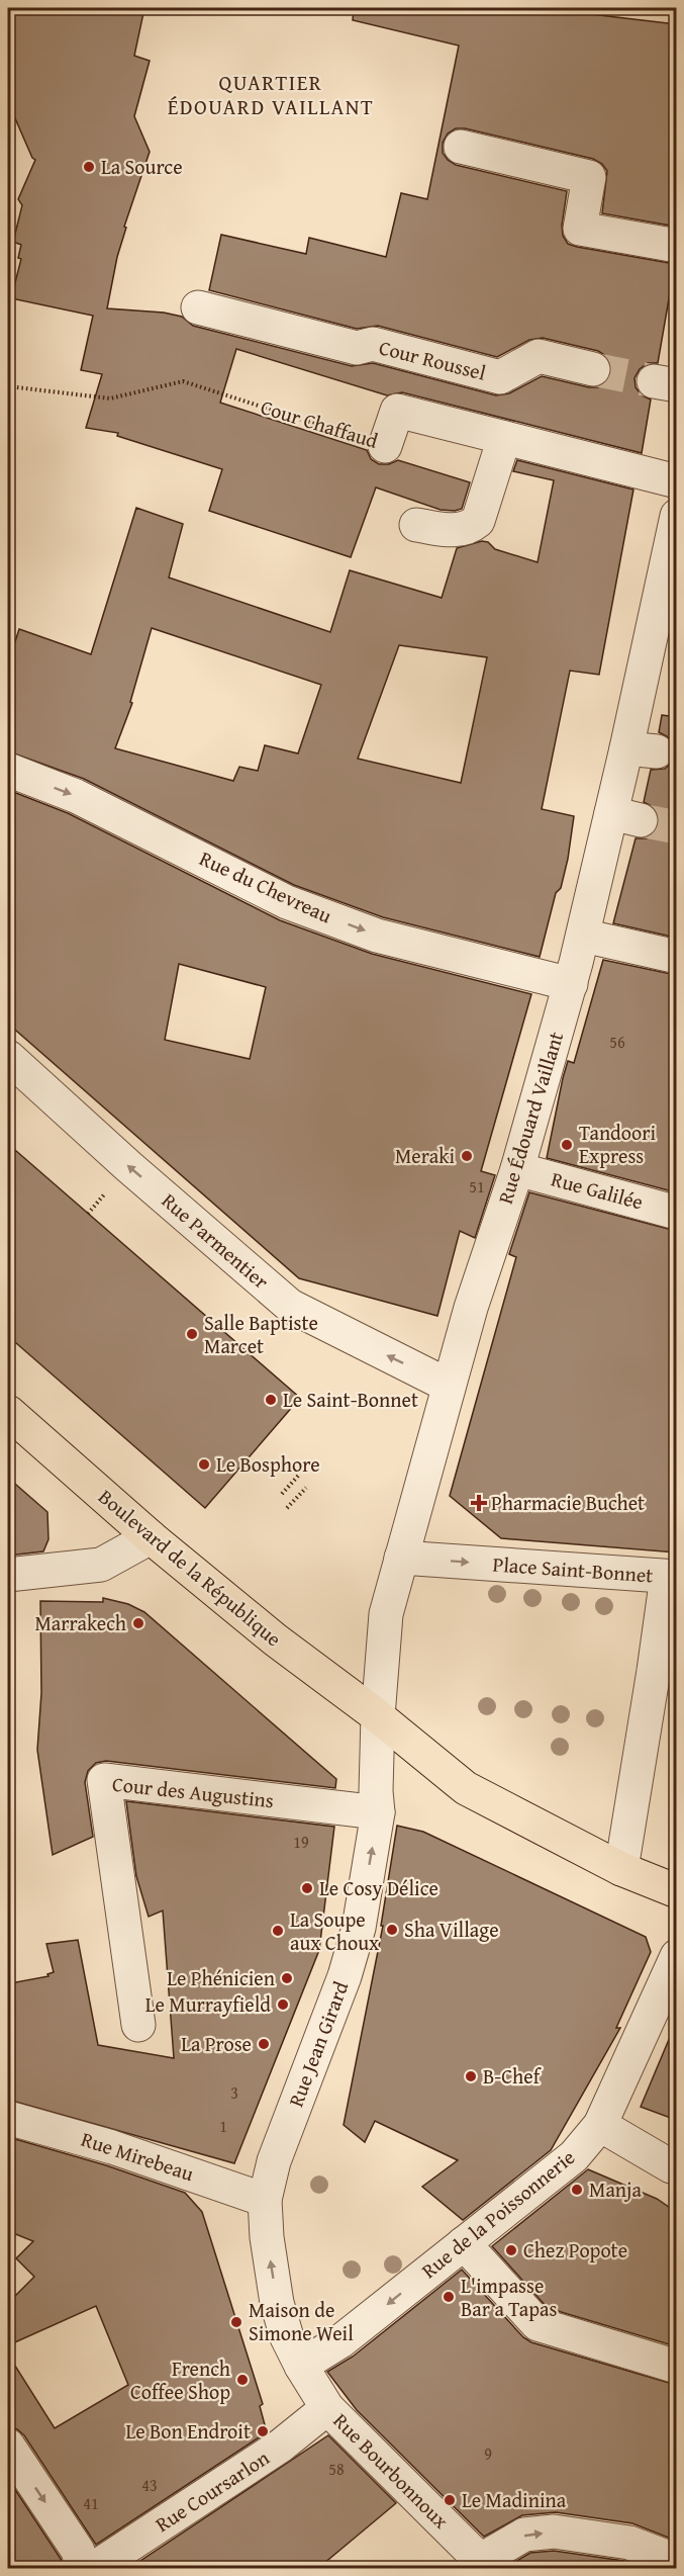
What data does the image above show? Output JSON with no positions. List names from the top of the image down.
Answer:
{
  "streets": {
    "main road": ["Boulevard de la République"],
    "street": [
      "Cour Roussel",
      "Cour Chaffaud",
      "Rue du Chevreau",
      "Rue Édouard Vaillant",
      "Rue Galilée",
      "Rue Parmentier",
      "Place Saint-Bonnet",
      "Cour des Augustins",
      "Rue Jean Girard",
      "Rue Mirebeau",
      "Rue de la Poissonnerie",
      "Rue Bourbonnoux",
      "Rue Coursarlon"
    ]
  },
  "crossings": [
    ["Rue du Chevreau", "Rue Édouard Vaillant"],
    ["Rue Édouard Vaillant", "Rue Galilée"],
    ["Rue Édouard Vaillant", "Rue Parmentier"],
    ["Rue Édouard Vaillant", "Boulevard de la République"],
    ["Rue Édouard Vaillant", "Place Saint-Bonnet"],
    ["Rue Édouard Vaillant", "Rue Jean Girard"],
    ["Boulevard de la République", "Place Saint-Bonnet"],
    ["Boulevard de la République", "Rue Jean Girard"],
    ["Cour des Augustins", "Rue Jean Girard"],
    ["Rue Jean Girard", "Rue Mirebeau"],
    ["Rue Jean Girard", "Rue de la Poissonnerie"],
    ["Rue Jean Girard", "Rue Bourbonnoux"],
    ["Rue de la Poissonnerie", "Rue Bourbonnoux"],
    ["Rue Bourbonnoux", "Rue Coursarlon"]
  ],
  "one_way": [
    "Rue du Chevreau",
    "Rue Parmentier",
    "Place Saint-Bonnet",
    "Rue Jean Girard",
    "Rue de la Poissonnerie"
  ],
  "districts": ["QUARTIER ÉDOUARD VAILLANT"],
  "places": {
    "other": [
      "La Source",
      "Tandoori Express",
      "Meraki",
      "Salle Baptiste Marcet",
      "Le Saint-Bonnet",
      "Le Bosphore",
      "Marrakech",
      "Le Cosy Délice",
      "Sha Village",
      "La Soupe aux Choux",
      "Le Phénicien",
      "Le Murrayfield",
      "La Prose",
      "B-Chef",
      "Manja",
      "Chez Popote",
      "L'impasse Bar a Tapas",
      "Maison de Simone Weil",
      "French Coffee Shop",
      "Le Bon Endroit",
      "Le Madinina"
    ],
    "health": ["Pharmacie Buchet"]
  },
  "house_numbers": [
    "56",
    "51",
    "19",
    "3",
    "1",
    "9",
    "58",
    "43",
    "41"
  ]
}
